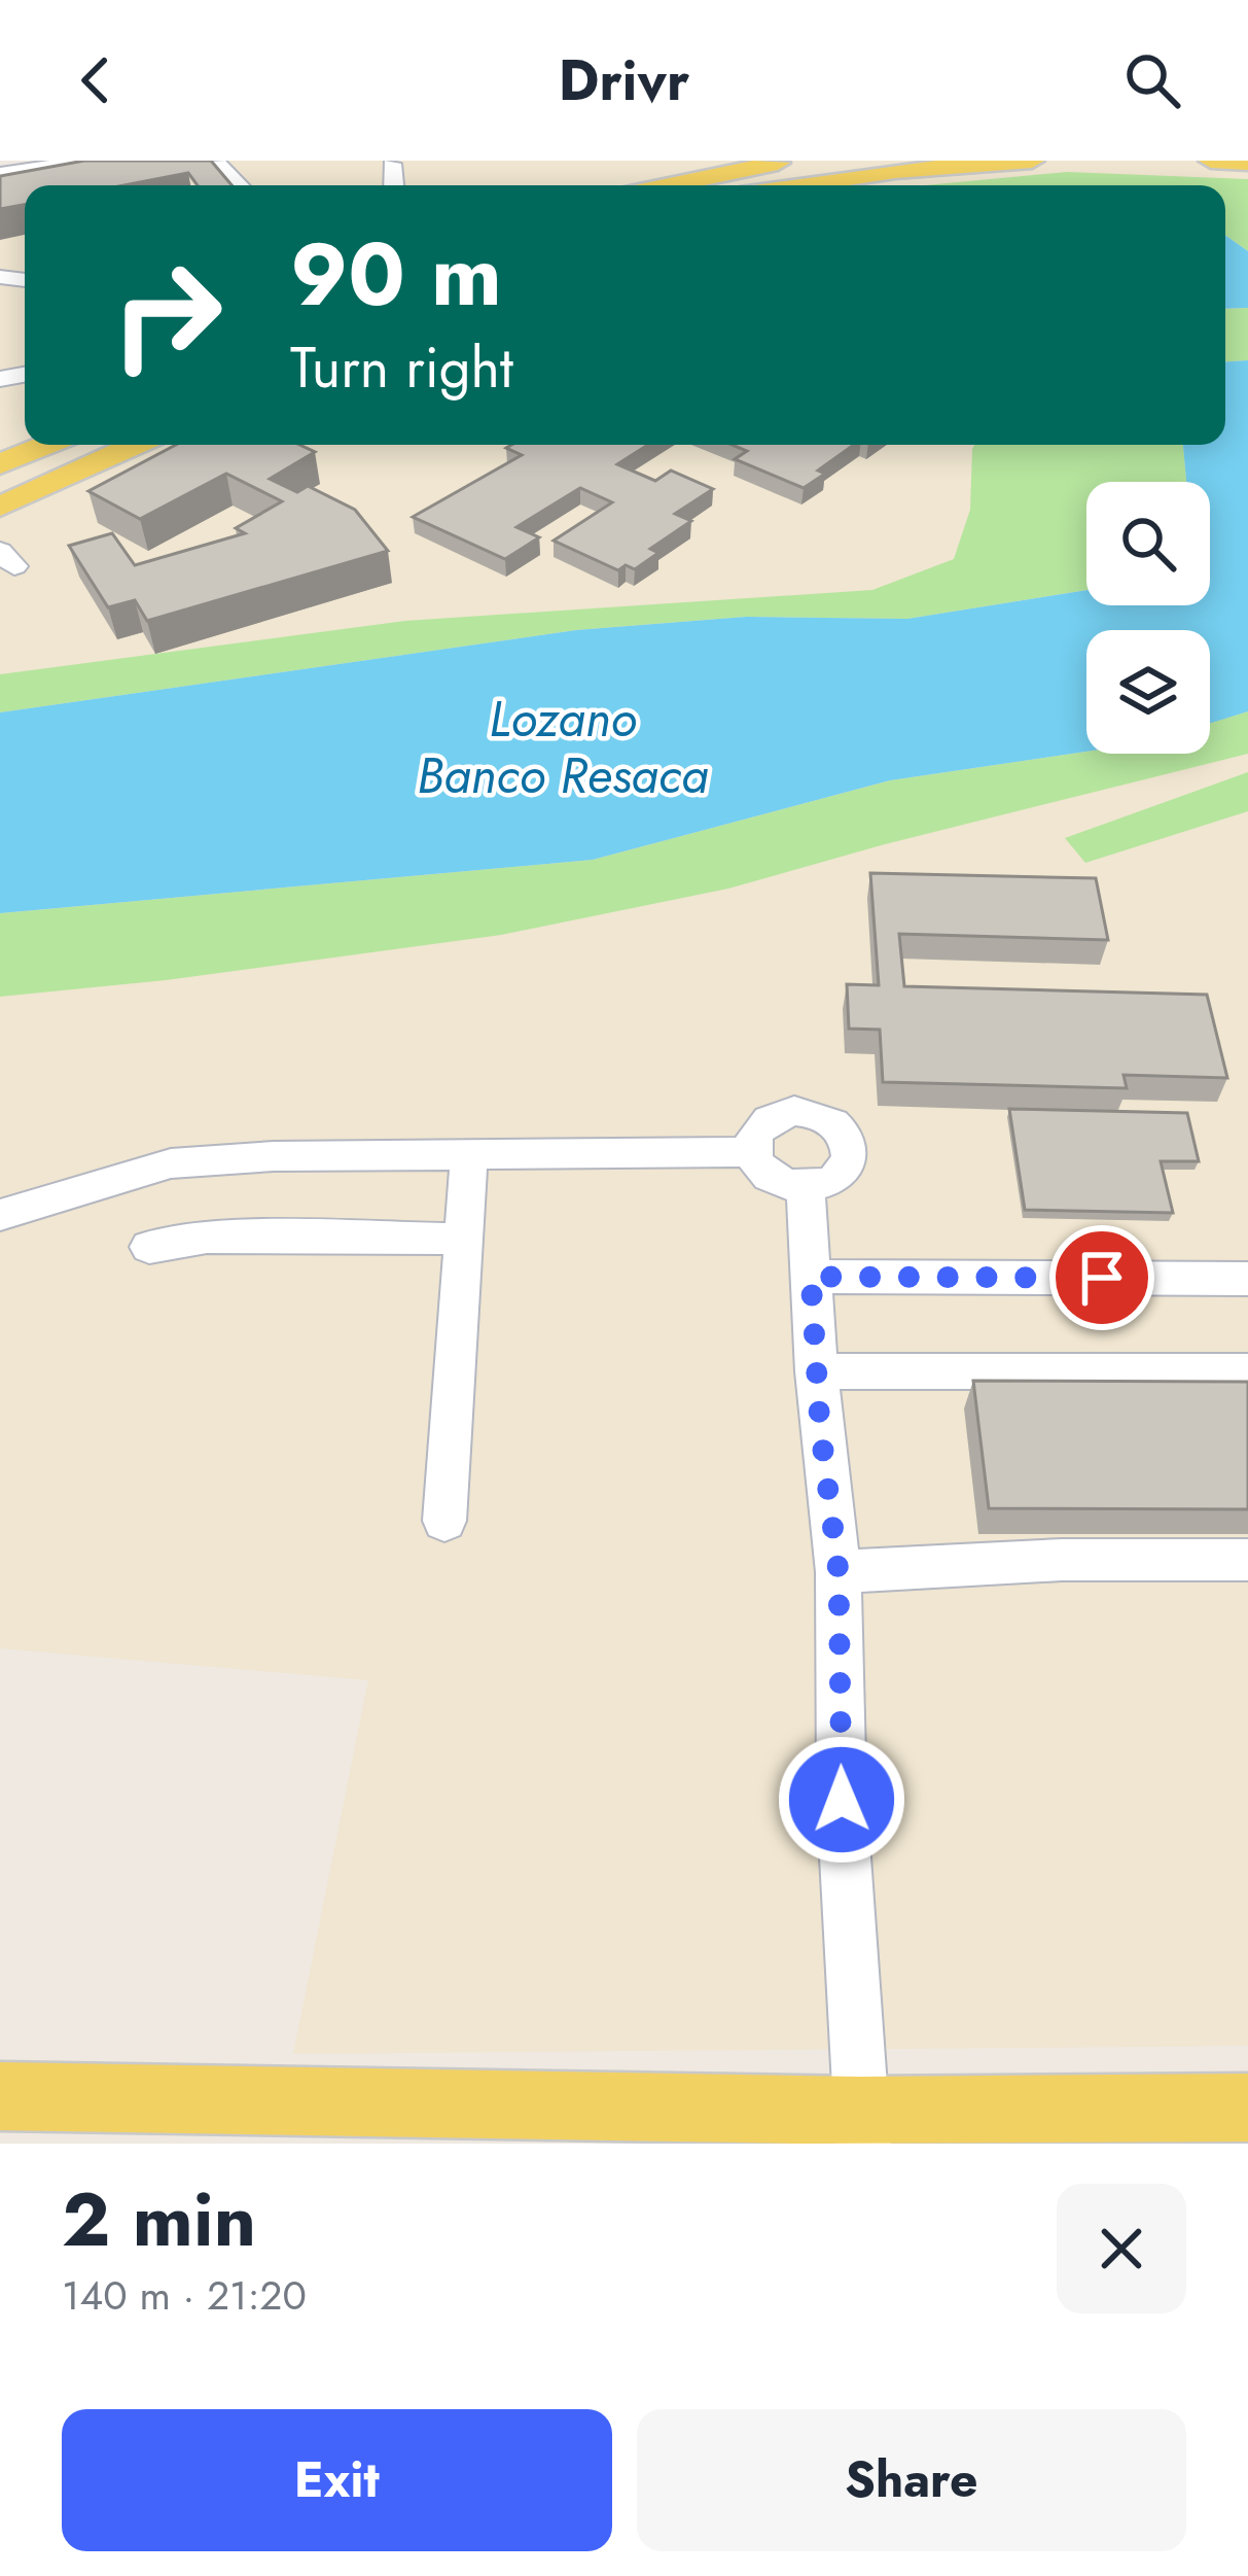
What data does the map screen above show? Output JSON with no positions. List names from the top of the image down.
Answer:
{
  "water": ["Lozano Banco Resaca"],
  "page": {
    "header": "Drivr",
    "turn": ["90 m", "Turn right"],
    "heading": ["2 min", "140 m · 21:20"],
    "buttons": ["Exit", "Share"]
  }
}
